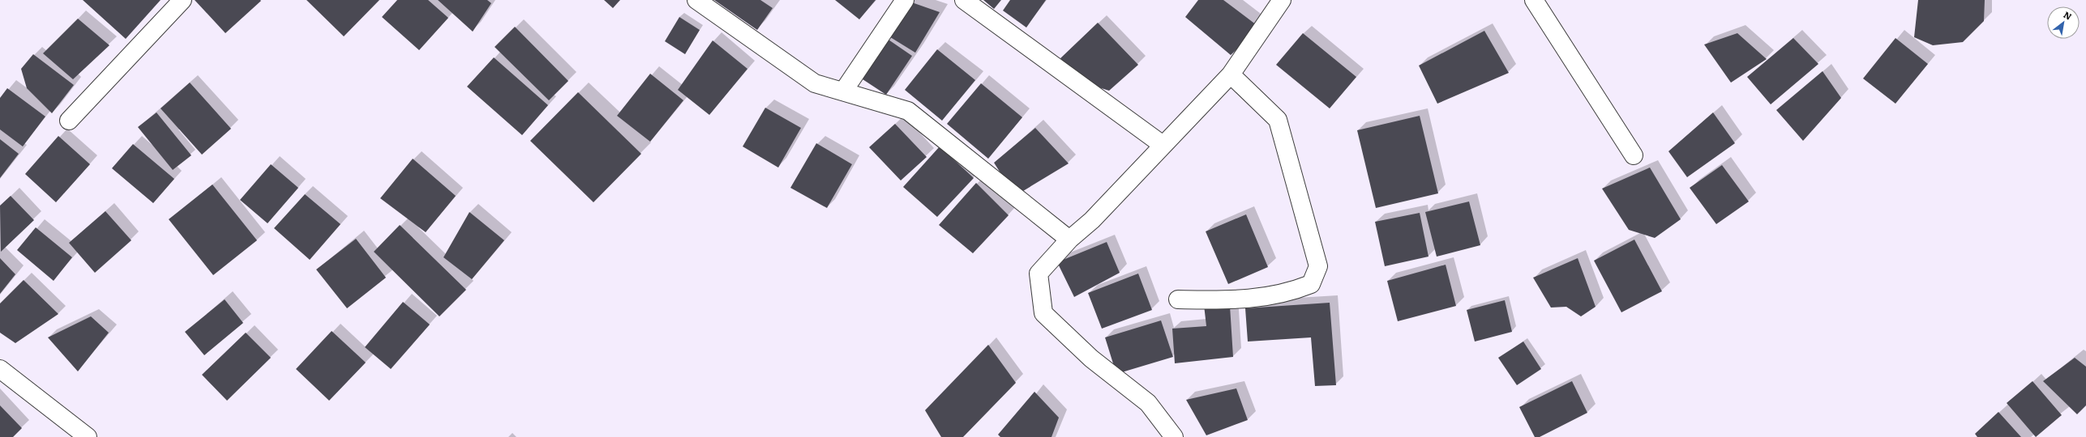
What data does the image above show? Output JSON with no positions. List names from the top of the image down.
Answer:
{
  "north": "top right"
}
